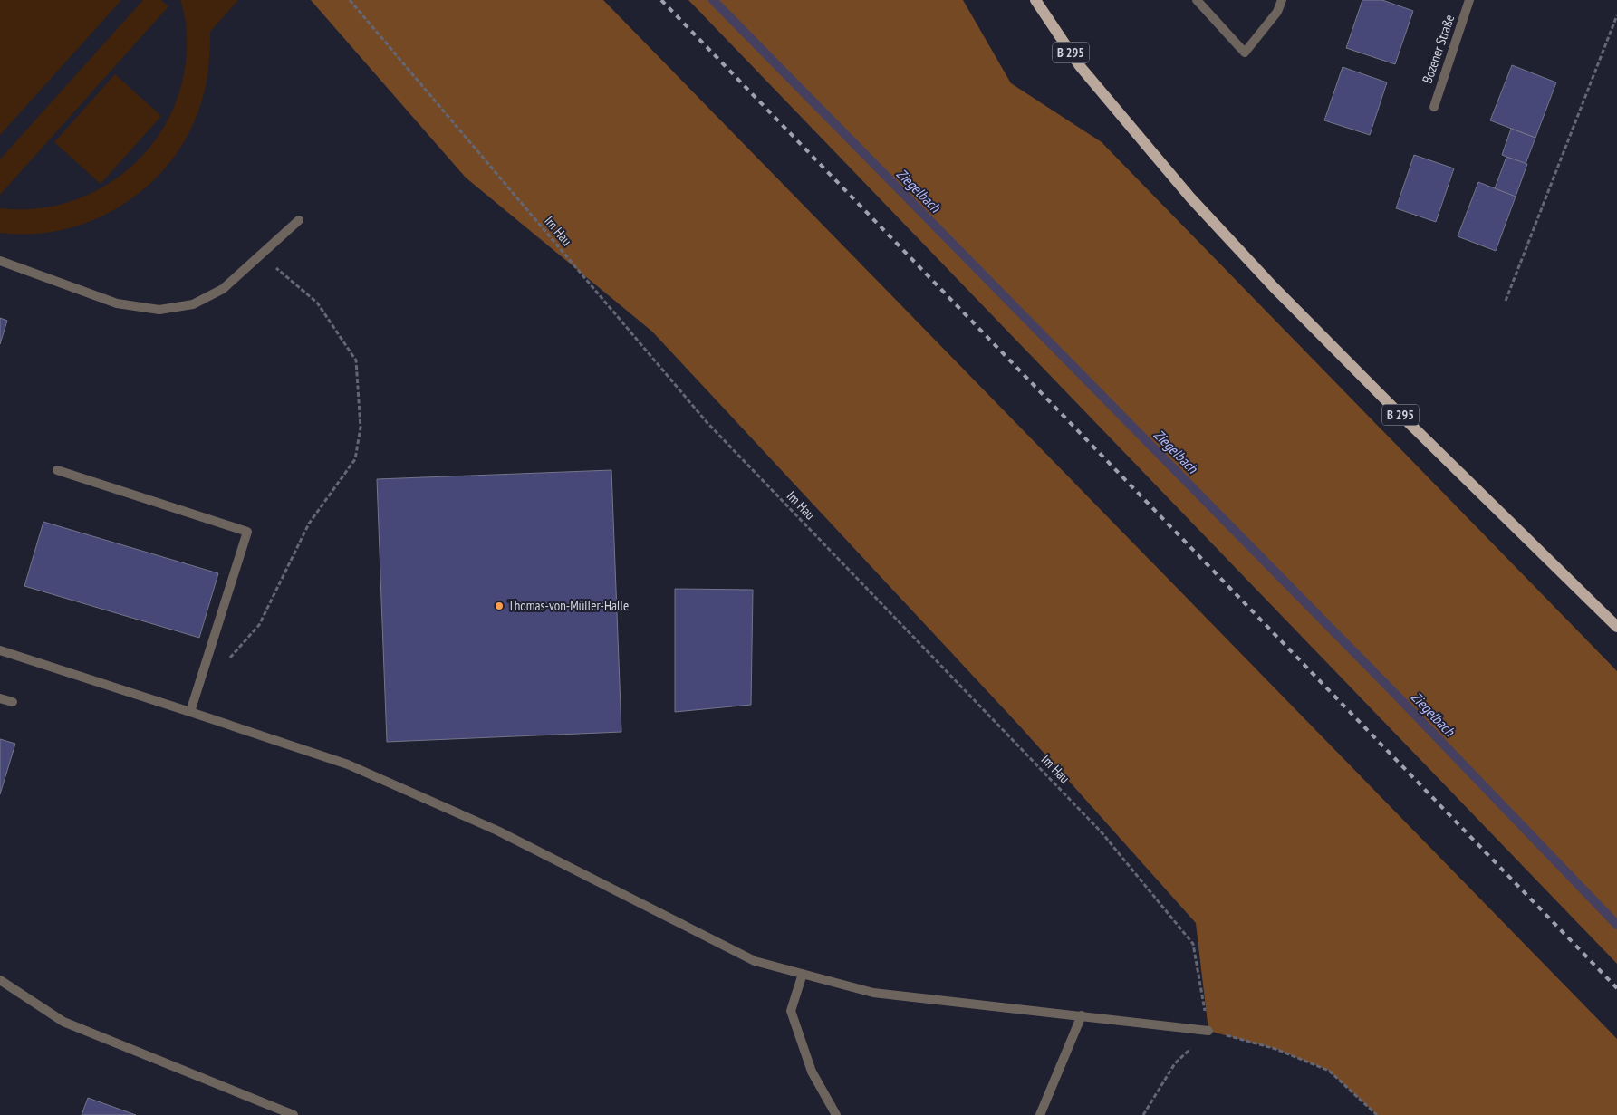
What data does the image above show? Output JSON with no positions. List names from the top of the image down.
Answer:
{
  "streets": {
    "main road": ["B 295"],
    "street": ["Bozener Straße"],
    "path": ["Im Hau"]
  },
  "water": ["Ziegelbach"],
  "places": ["Thomas-von-Müller-Halle"]
}
